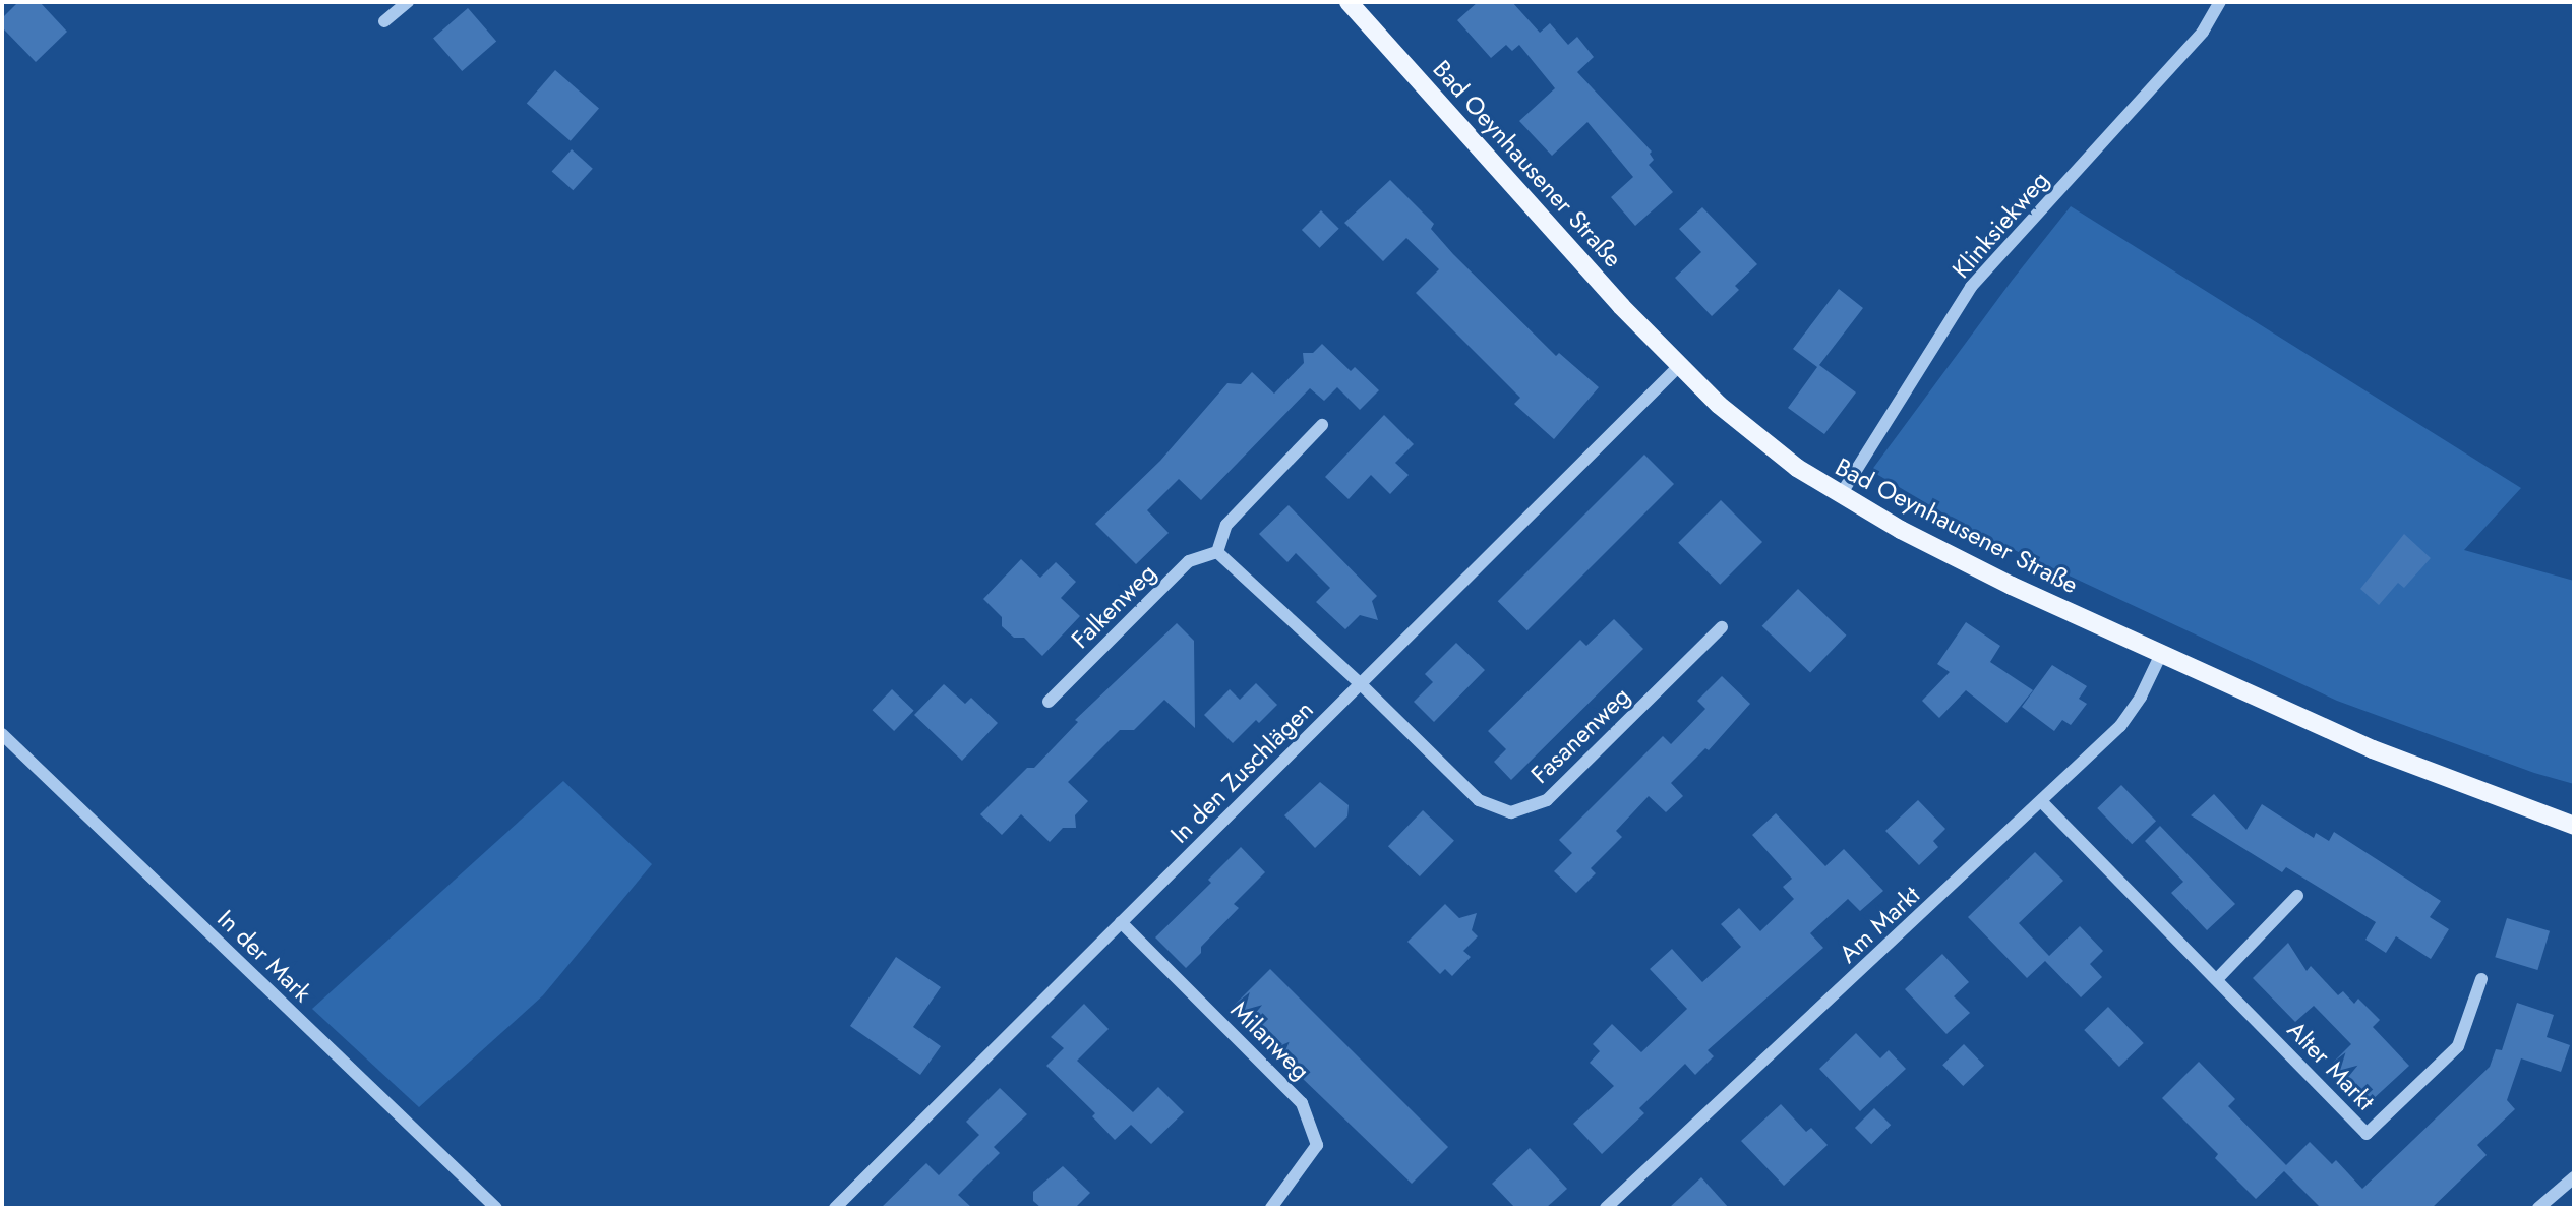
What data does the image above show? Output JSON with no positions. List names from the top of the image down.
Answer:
{
  "streets": {
    "main road": ["Bad Oeynhausener Straße"],
    "street": [
      "Klinksiekweg",
      "Falkenweg",
      "Fasanenweg",
      "In den Zuschlägen",
      "Am Markt",
      "In der Mark",
      "Milanweg",
      "Alter Markt"
    ]
  },
  "crossings": [
    ["Bad Oeynhausener Straße", "Klinksiekweg"],
    ["Bad Oeynhausener Straße", "In den Zuschlägen"],
    ["Bad Oeynhausener Straße", "Am Markt"],
    ["Fasanenweg", "In den Zuschlägen"],
    ["In den Zuschlägen", "Milanweg"],
    ["Am Markt", "Alter Markt"]
  ]
}
